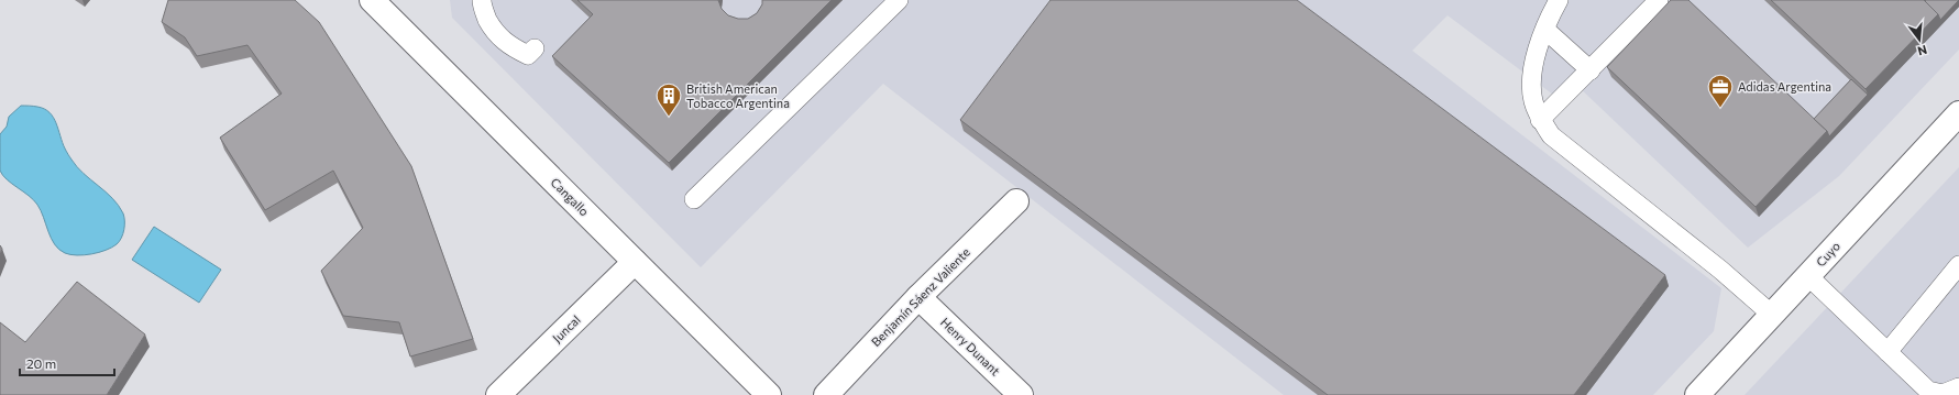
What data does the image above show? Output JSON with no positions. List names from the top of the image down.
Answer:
{
  "streets": {
    "street": [
      "Cangallo",
      "Cuyo",
      "Benjamín Sáenz Valiente",
      "Juncal",
      "Henry Dunant"
    ]
  },
  "crossings": [
    ["Cangallo", "Juncal"],
    ["Benjamín Sáenz Valiente", "Henry Dunant"]
  ],
  "places": {
    "office": ["Adidas Argentina"],
    "building": ["British American Tobacco Argentina"]
  },
  "scale_bar": "20 m",
  "north": "bottom"
}
